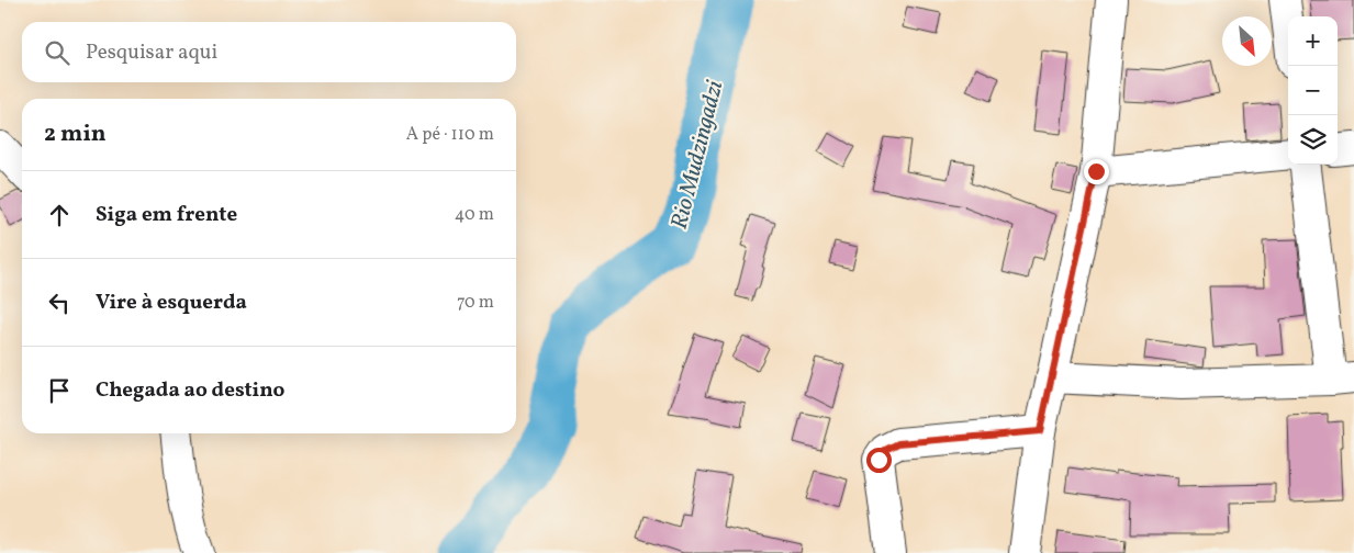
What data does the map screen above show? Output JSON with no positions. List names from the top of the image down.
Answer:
{
  "water": ["Rio Mudzingadzi"],
  "north": "bottom right",
  "page": {
    "map_buttons": ["+", "−"],
    "search": "Pesquisar aqui",
    "heading": ["2 min", "A pé · 110 m"],
    "list": [
      ["Siga em frente", "40 m"],
      ["Vire à esquerda", "70 m"],
      "Chegada ao destino"
    ]
  }
}
